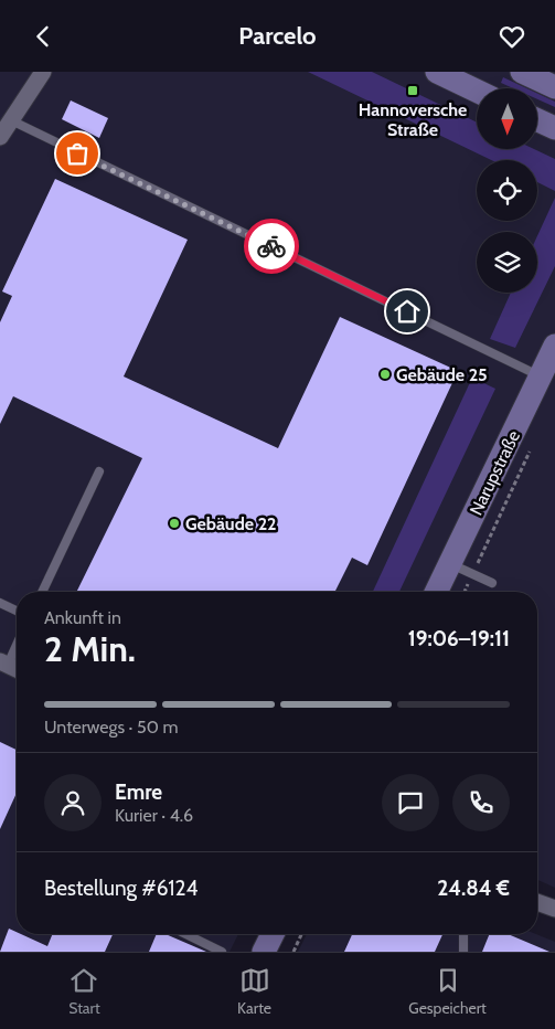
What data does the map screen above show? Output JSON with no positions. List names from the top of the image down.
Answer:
{
  "streets": {
    "street": ["Narupstraße"]
  },
  "places": {
    "transit": ["Hannoversche Straße"],
    "other": ["Gebäude 25", "Gebäude 22"]
  },
  "north": "bottom",
  "page": {
    "header": "Parcelo",
    "heading": ["2 Min.", "Ankunft in", "19:06–19:11"],
    "panel": [
      "Emre",
      "Kurier · 4.6",
      "Bestellung #6124",
      "24.84 €"
    ],
    "bar": "Unterwegs · 50 m",
    "tabs": ["Start", "Karte", "Gespeichert"]
  }
}
